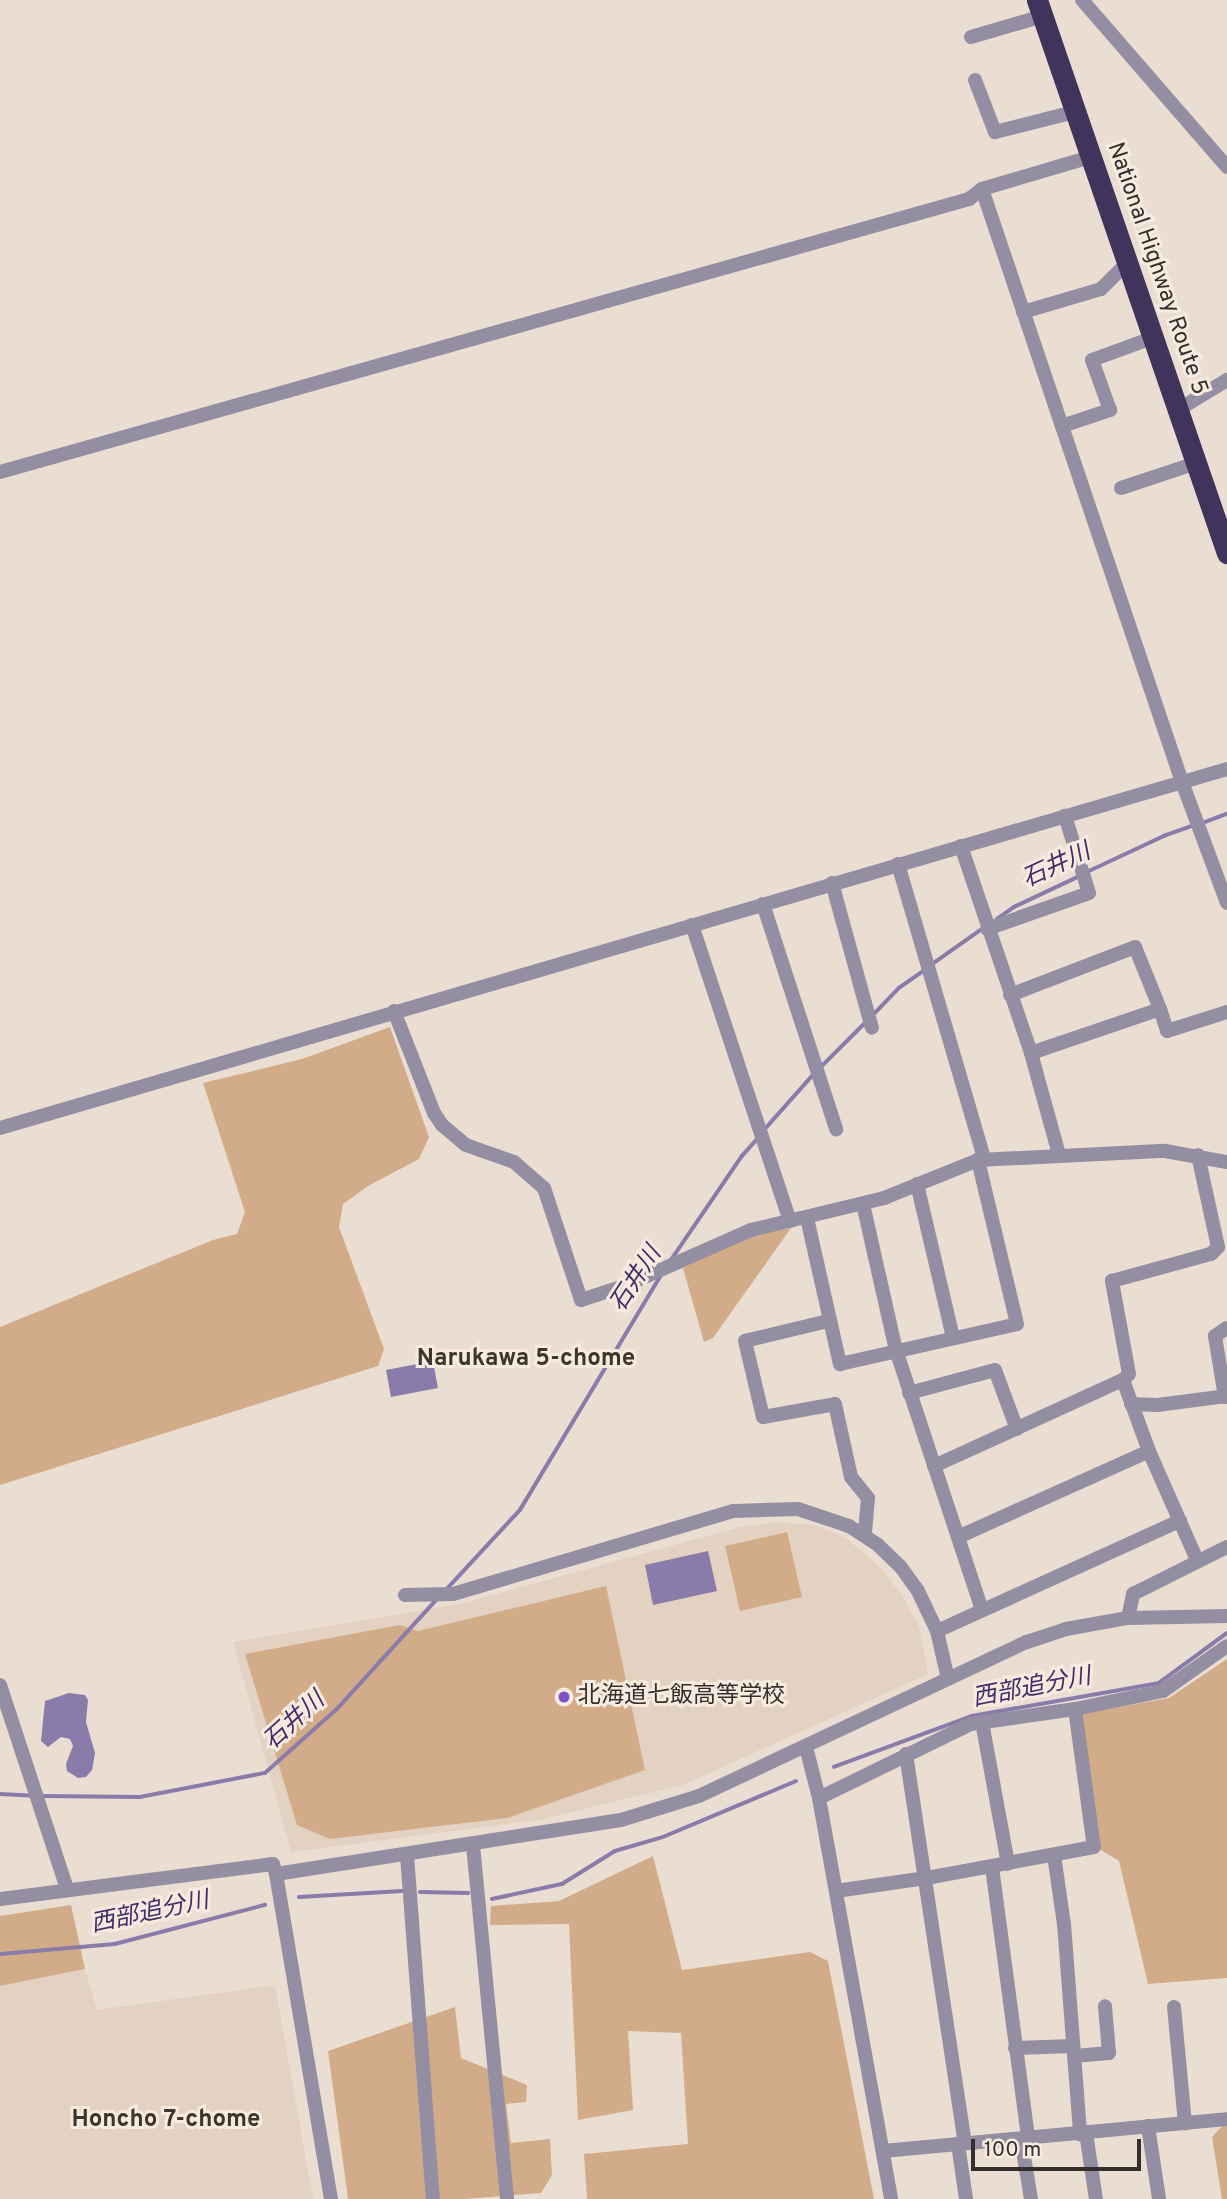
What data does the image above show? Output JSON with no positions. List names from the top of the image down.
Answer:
{
  "streets": {
    "highway": ["National Highway Route 5"]
  },
  "districts": ["Narukawa 5-chome", "Honcho 7-chome"],
  "water": ["石井川", "西部追分川"],
  "places": ["北海道七飯高等学校"],
  "scale_bar": "100 m"
}
